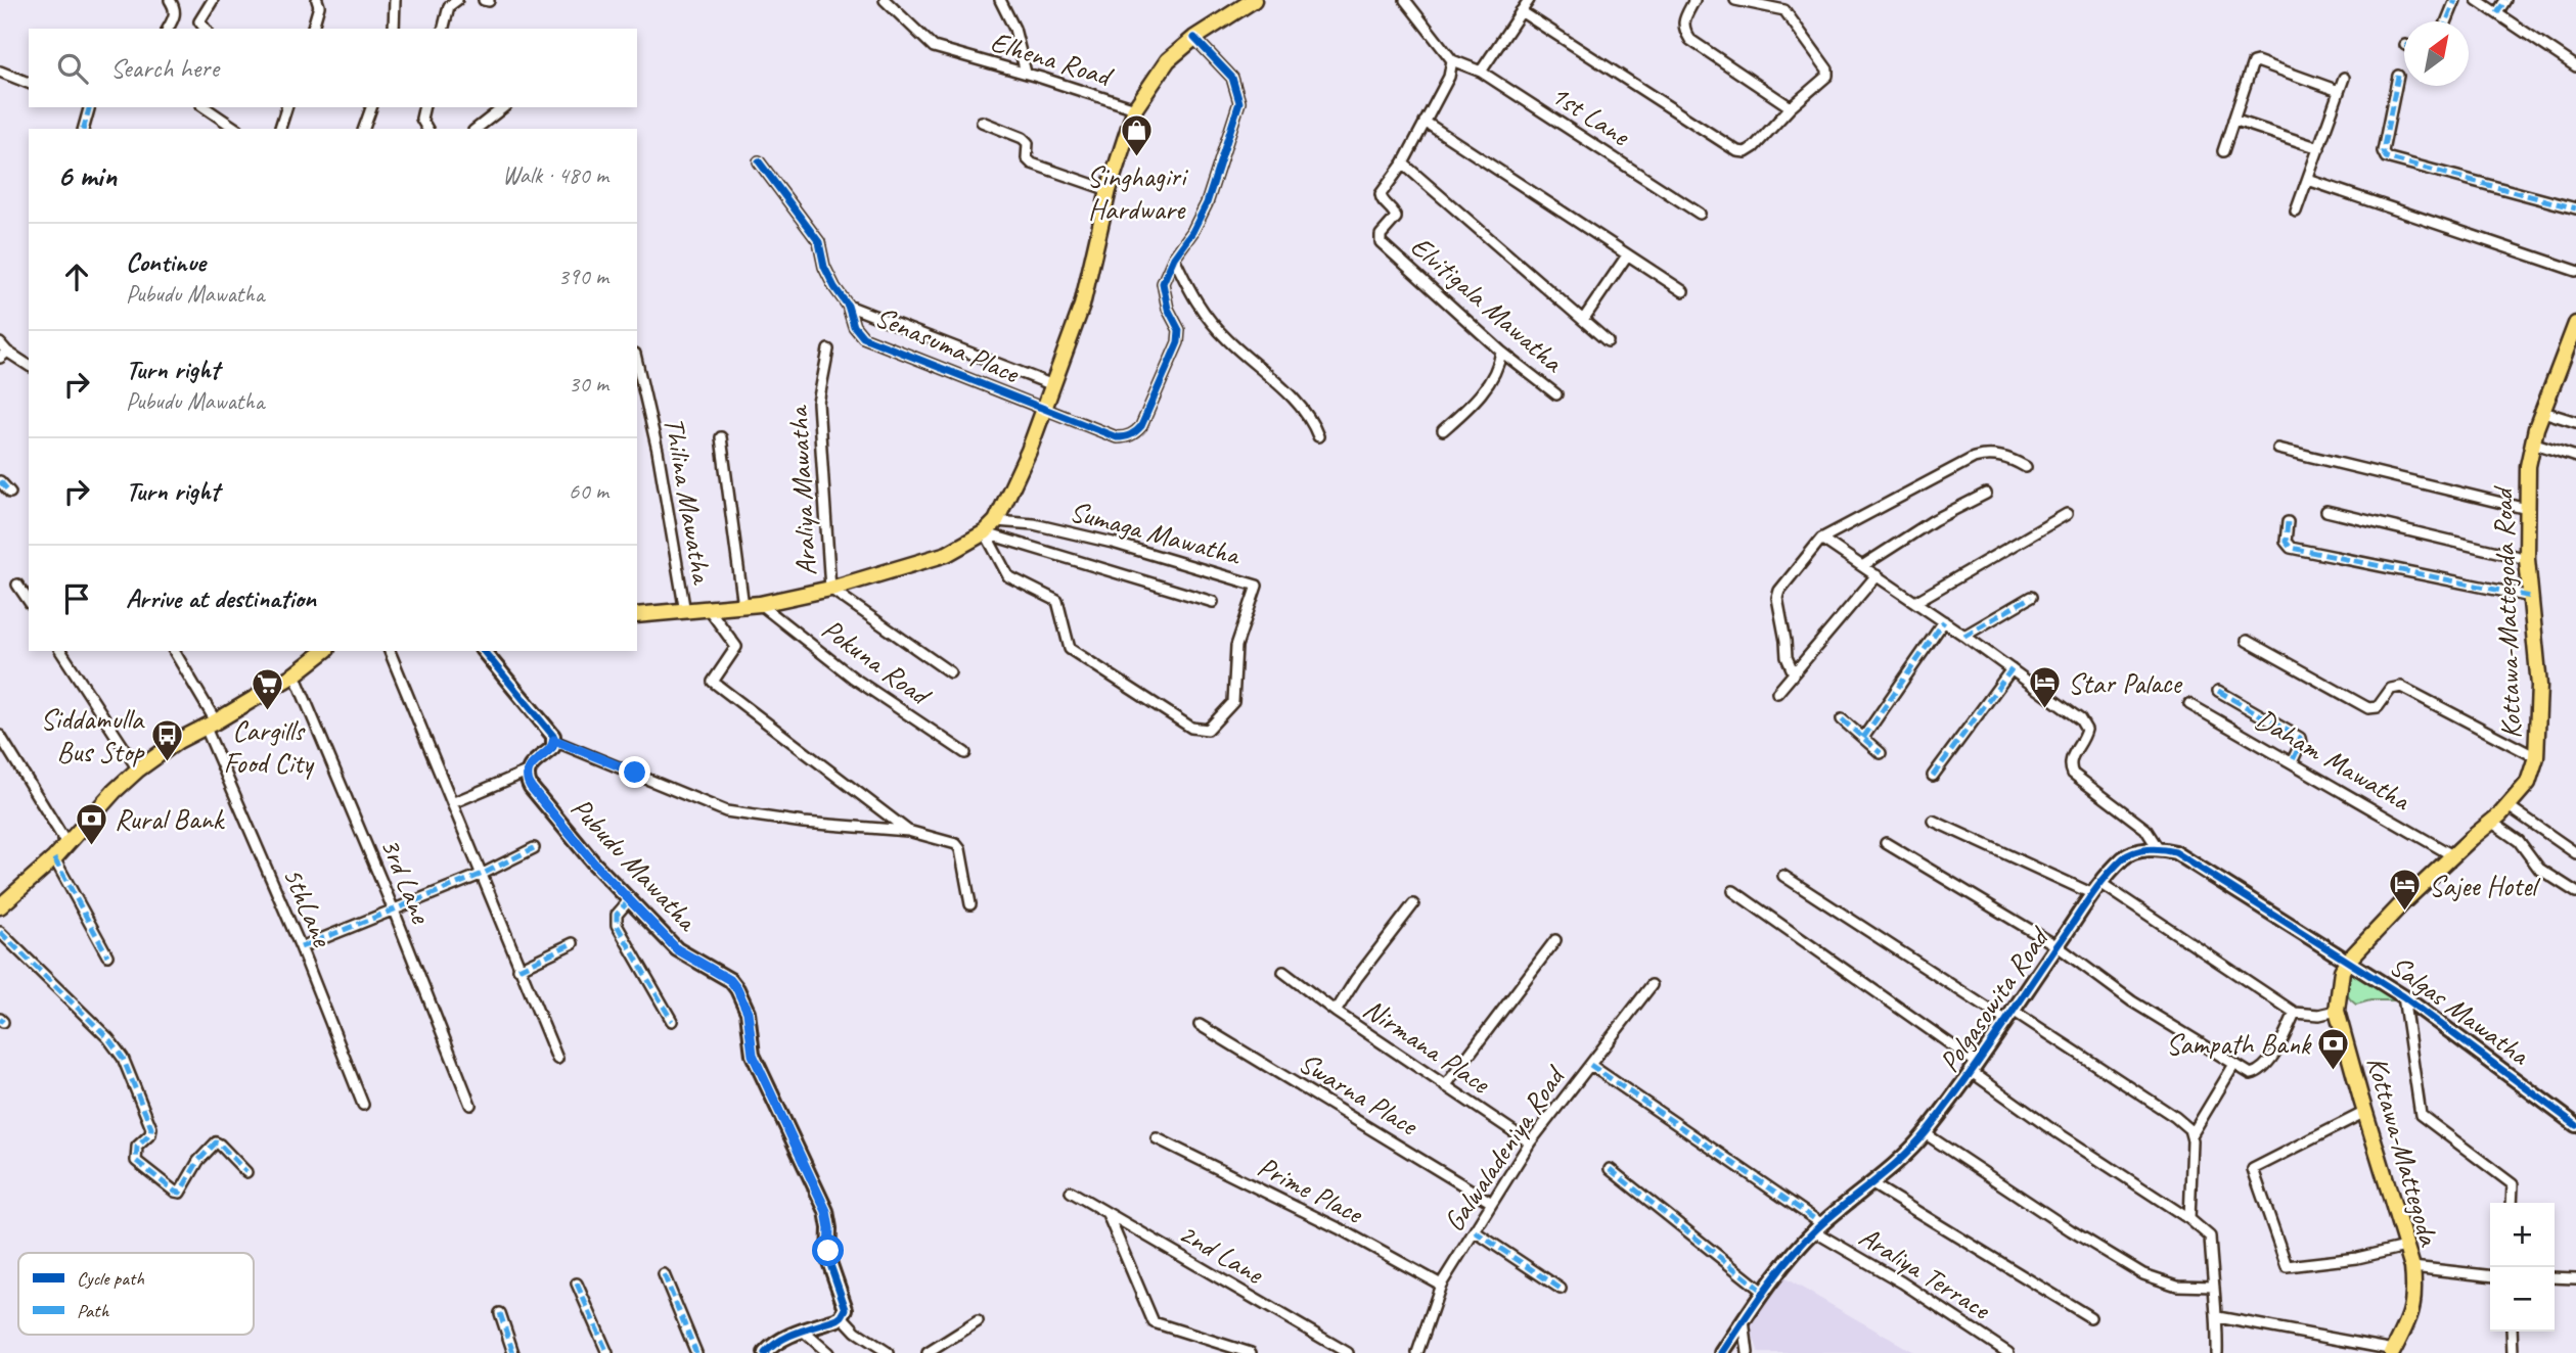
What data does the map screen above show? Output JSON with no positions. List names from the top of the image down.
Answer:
{
  "streets": {
    "main road": ["Kottawa-Mattegoda Road", "Kottawa-Mattegoda"],
    "street": [
      "Elhena Road",
      "1st Lane",
      "Elvitigala Mawatha",
      "Senasuma Place",
      "Araliya Mawatha",
      "Thilina Mawatha",
      "Sumaga Mawatha",
      "Pokuna Road",
      "Daham Mawatha",
      "Pubudu Mawatha",
      "3rd Lane",
      "5thLane",
      "Polgasowita Road",
      "Salgas Mawatha",
      "Nirmana Place",
      "Swarna Place",
      "Galwaladeniya Road",
      "Prime Place",
      "2nd Lane",
      "Araliya Terrace"
    ]
  },
  "crossings": [
    ["1st Lane", "Elvitigala Mawatha"],
    ["Kottawa-Mattegoda Road", "Daham Mawatha"],
    ["Kottawa-Mattegoda Road", "Salgas Mawatha"],
    ["Kottawa-Mattegoda Road", "Kottawa-Mattegoda"],
    ["Polgasowita Road", "Araliya Terrace"],
    ["Salgas Mawatha", "Kottawa-Mattegoda"],
    ["Nirmana Place", "Galwaladeniya Road"],
    ["Swarna Place", "Galwaladeniya Road"],
    ["Galwaladeniya Road", "Prime Place"],
    ["Galwaladeniya Road", "Araliya Terrace"]
  ],
  "places": {
    "shop": ["Singhagiri Hardware"],
    "hotel": ["Star Palace", "Sajee Hotel"],
    "supermarket": ["Cargills Food City"],
    "bus stop": ["Siddamulla Bus Stop"],
    "bank": ["Rural Bank", "Sampath Bank"]
  },
  "legend": ["Cycle path", "Path"],
  "north": "top right",
  "page": {
    "search": "Search here",
    "heading": ["6 min", "Walk · 480 m"],
    "list": [
      ["Continue", "Pubudu Mawatha", "390 m"],
      ["Turn right", "Pubudu Mawatha", "30 m"],
      ["Turn right", "60 m"],
      "Arrive at destination"
    ],
    "map_buttons": ["+", "−"]
  }
}
